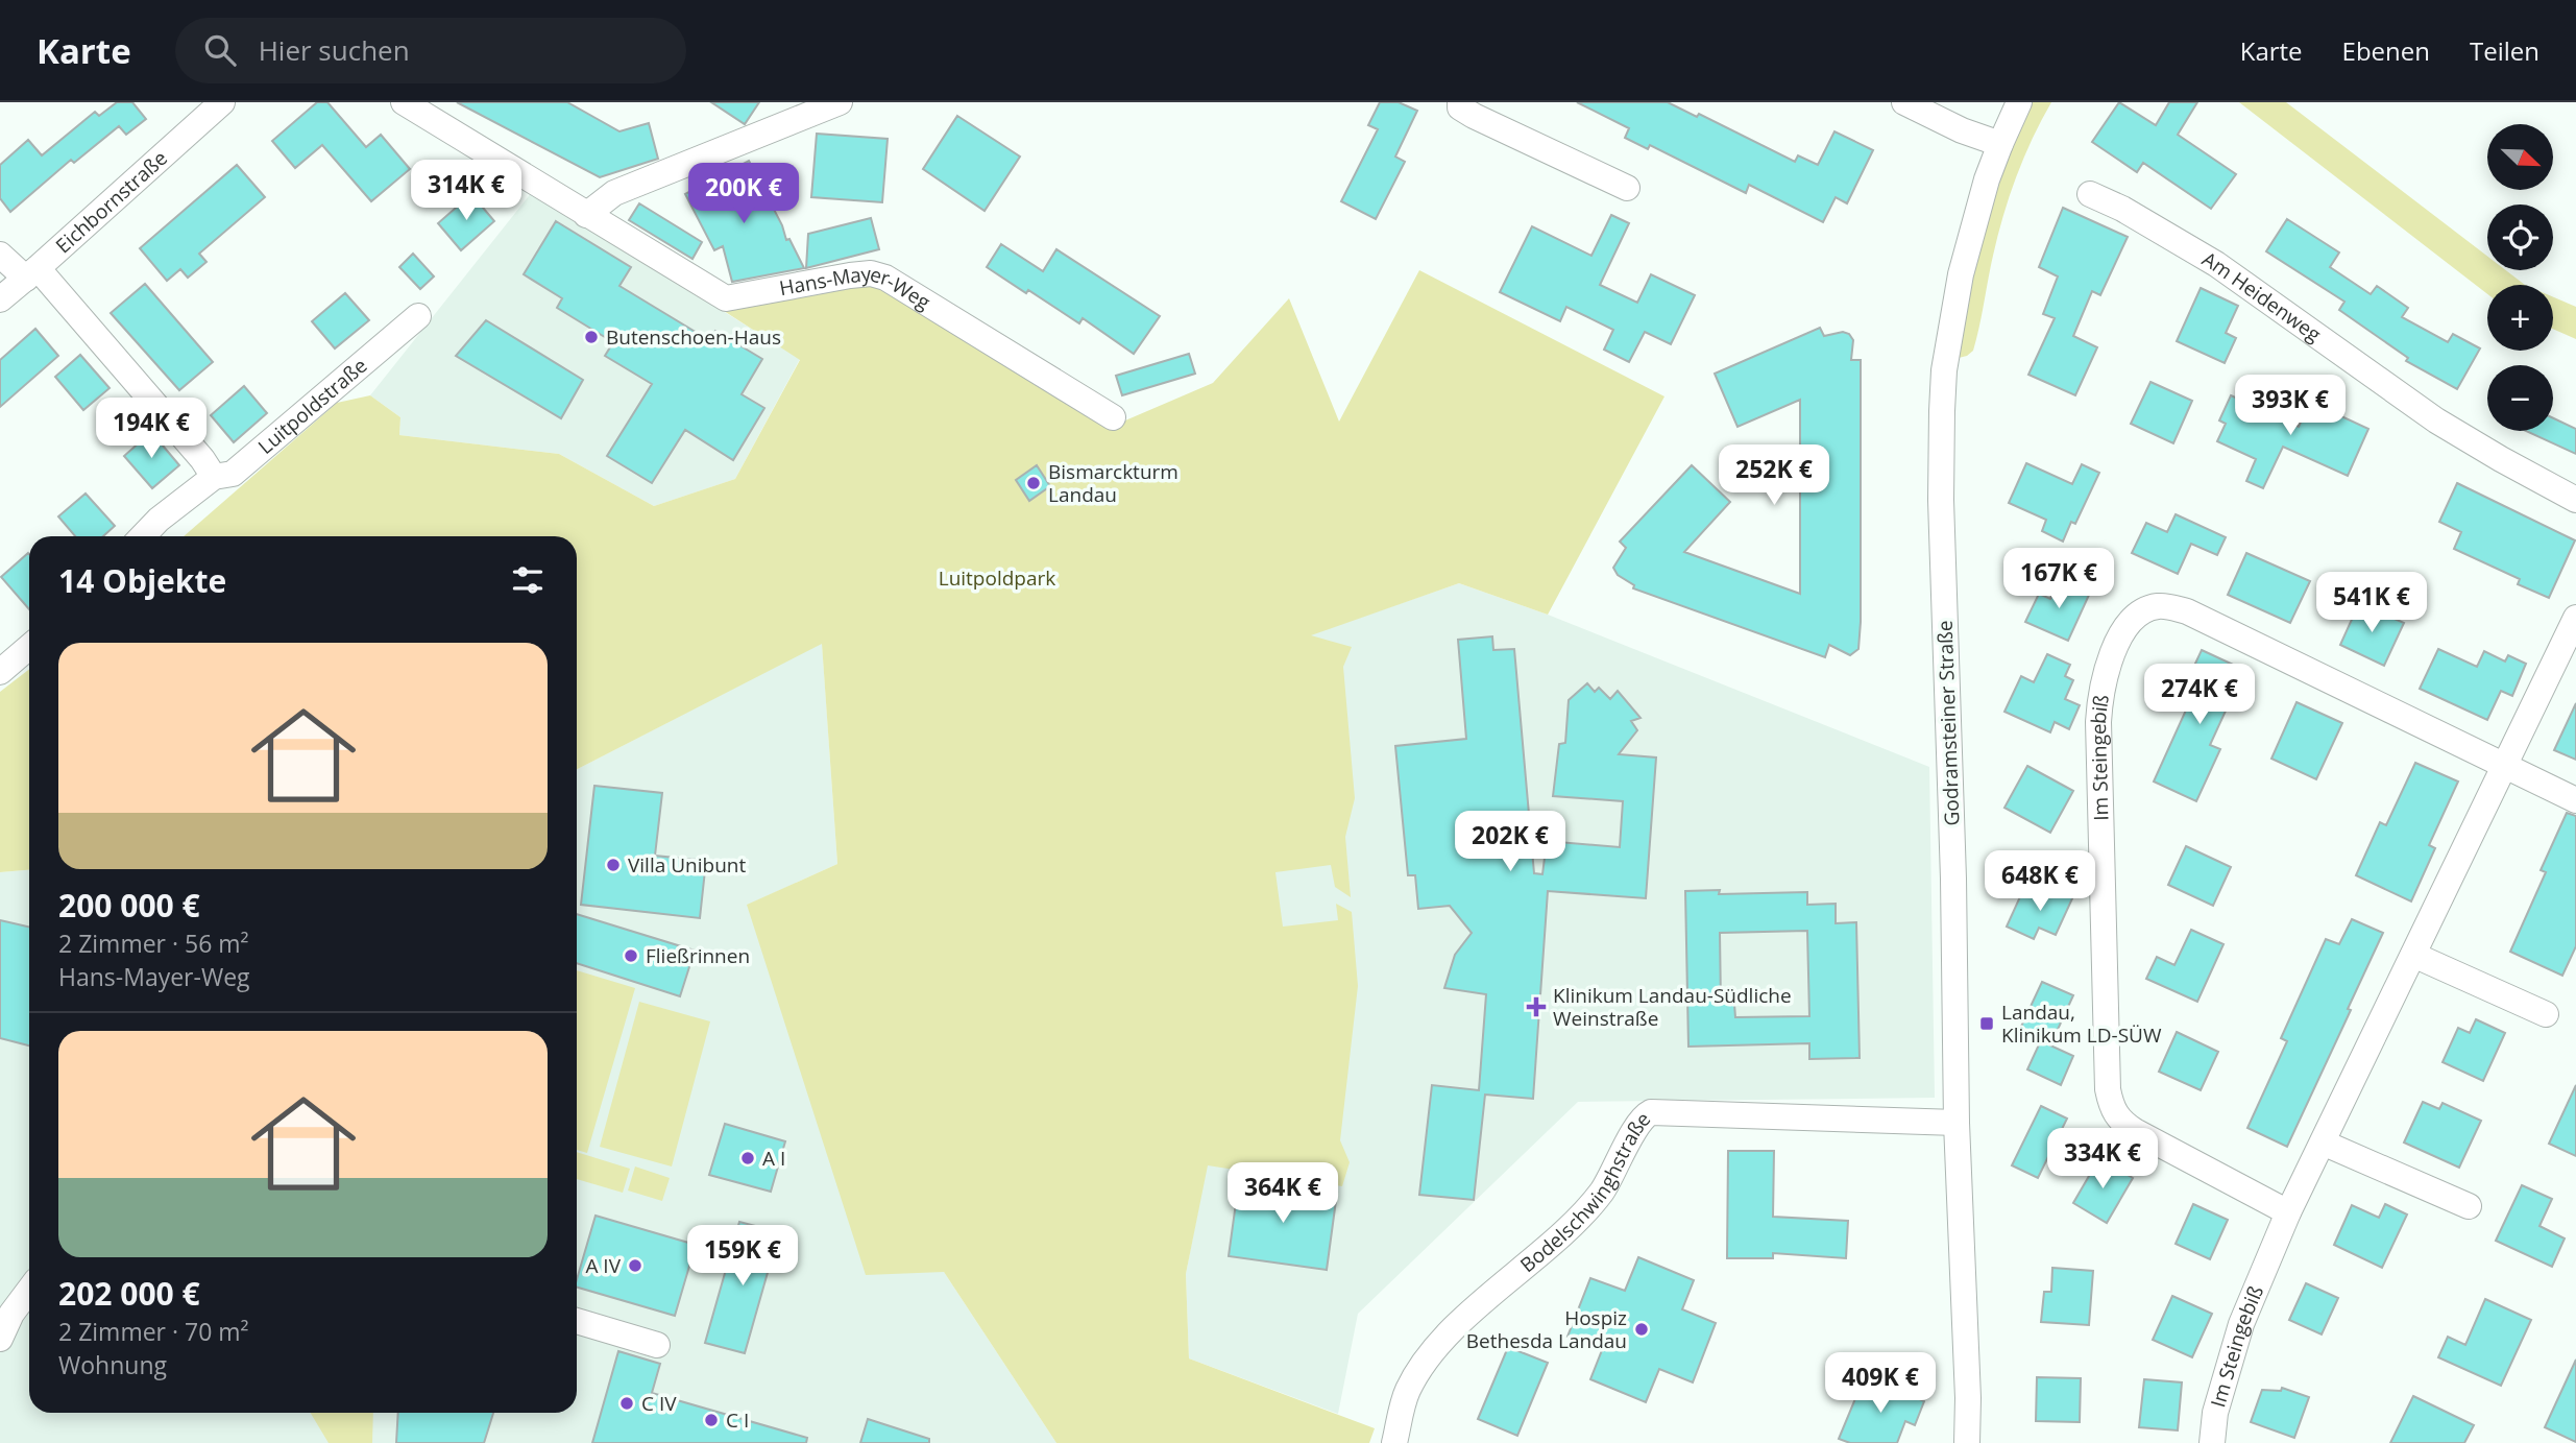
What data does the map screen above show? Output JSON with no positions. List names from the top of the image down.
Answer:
{
  "streets": {
    "street": [
      "Eichbornstraße",
      "Am Heidenweg",
      "Hans-Mayer-Weg",
      "Luitpoldstraße",
      "Godramsteiner Straße",
      "Im Steingebiß",
      "Bodelschwinghstraße"
    ]
  },
  "crossings": [
    ["Godramsteiner Straße", "Bodelschwinghstraße"]
  ],
  "parks": ["Luitpoldpark"],
  "places": {
    "other": [
      "Butenschoen-Haus",
      "Bismarckturm Landau",
      "Villa Unibunt",
      "Fließrinnen",
      "A I",
      "A IV",
      "Hospiz Bethesda Landau",
      "C IV",
      "C I"
    ],
    "health": ["Klinikum Landau-Südliche Weinstraße"],
    "transit": ["Landau, Klinikum LD-SÜW"]
  },
  "north": "bottom right",
  "page": {
    "header": "Karte",
    "search": "Hier suchen",
    "nav": ["Karte", "Ebenen", "Teilen"],
    "map_buttons": ["+", "−"],
    "price": [
      "314K €",
      "200K €",
      "393K €",
      "194K €",
      "252K €",
      "167K €",
      "541K €",
      "274K €",
      "202K €",
      "648K €",
      "334K €",
      "364K €",
      "159K €",
      "409K €"
    ],
    "heading": "14 Objekte",
    "list": [
      {
        "name": "200 000 €",
        "note": "2 Zimmer · 56 m² · Hans-Mayer-Weg"
      },
      {
        "name": "202 000 €",
        "note": "2 Zimmer · 70 m² · Wohnung"
      }
    ]
  }
}
